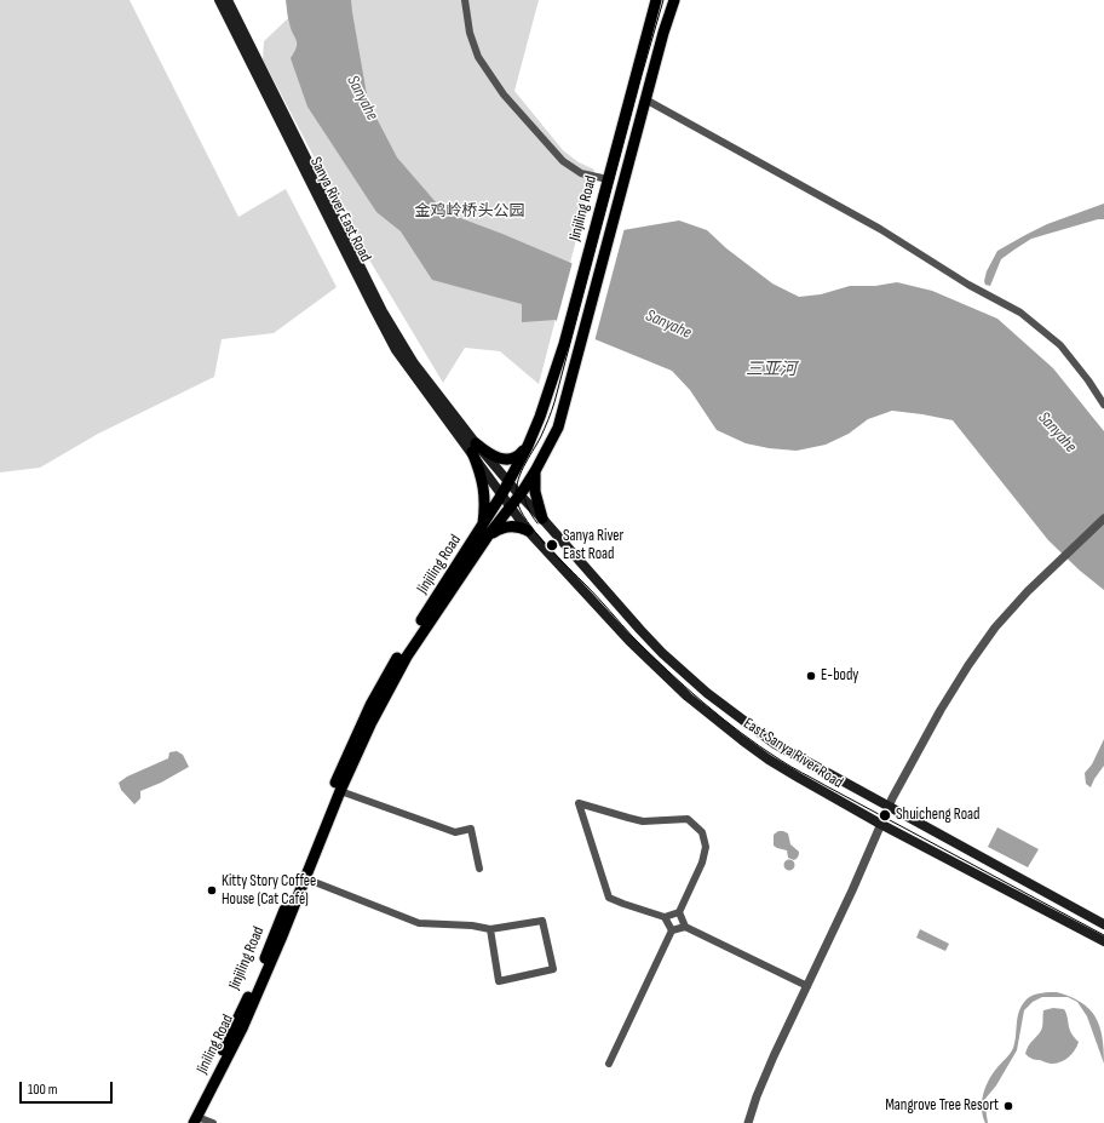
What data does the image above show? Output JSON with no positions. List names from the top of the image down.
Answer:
{
  "streets": {
    "main road": [
      "Jinjiling Road",
      "Sanya River East Road",
      "East Sanya River Road",
      "Jiniling Road"
    ]
  },
  "crossings": [
    ["Jinjiling Road", "Sanya River East Road"],
    ["Jinjiling Road", "East Sanya River Road"],
    ["Jinjiling Road", "Jiniling Road"],
    ["Sanya River East Road", "East Sanya River Road"]
  ],
  "water": ["Sanyahe", "三亚河"],
  "parks": ["金鸡岭桥头公园"],
  "places": [
    "Sanya River East Road",
    "E-body",
    "Shuicheng Road",
    "Kitty Story Coffee House (Cat Café)",
    "Mangrove Tree Resort"
  ],
  "scale_bar": "100 m"
}
